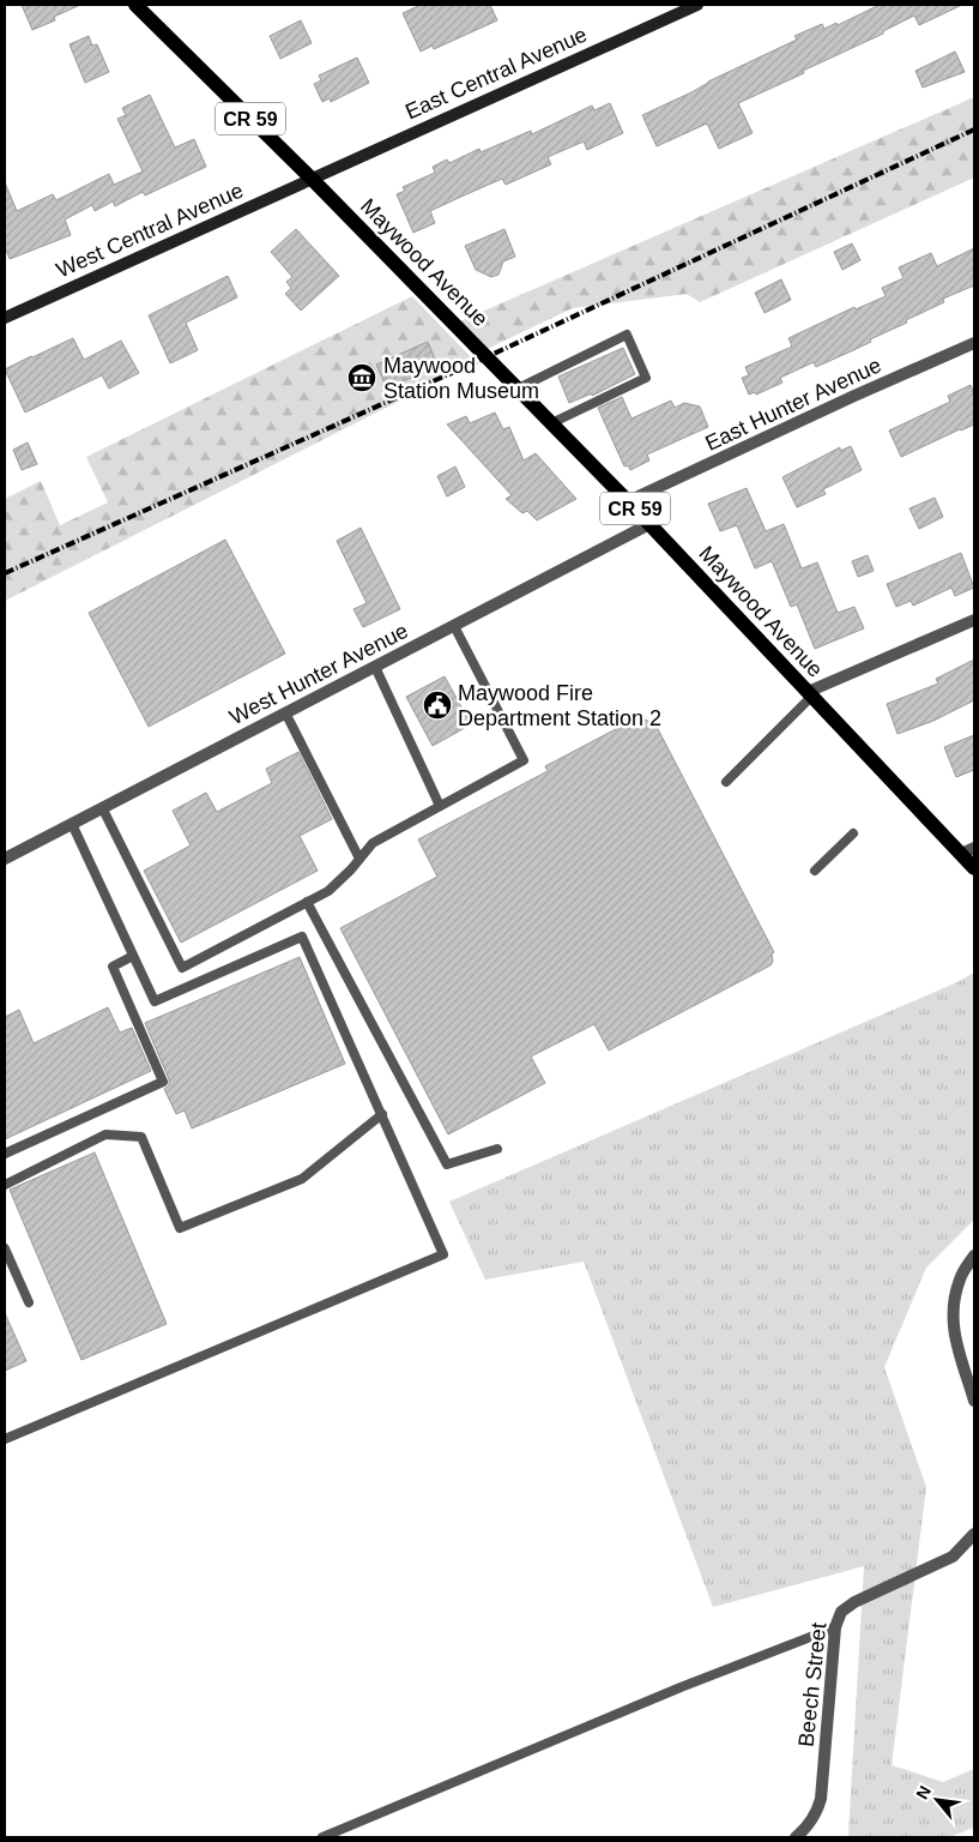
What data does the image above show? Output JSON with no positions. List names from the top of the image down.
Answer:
{
  "streets": {
    "main road": ["CR 59", "Maywood Avenue"],
    "street": [
      "East Central Avenue",
      "West Central Avenue",
      "East Hunter Avenue",
      "West Hunter Avenue",
      "Beech Street"
    ]
  },
  "crossings": [
    ["East Central Avenue", "West Central Avenue"],
    ["East Central Avenue", "Maywood Avenue"],
    ["West Central Avenue", "Maywood Avenue"],
    ["Maywood Avenue", "East Hunter Avenue"],
    ["Maywood Avenue", "West Hunter Avenue"]
  ],
  "places": {
    "museum": ["Maywood Station Museum"],
    "public building": ["Maywood Fire Department Station 2"]
  },
  "north": "top left"
}
